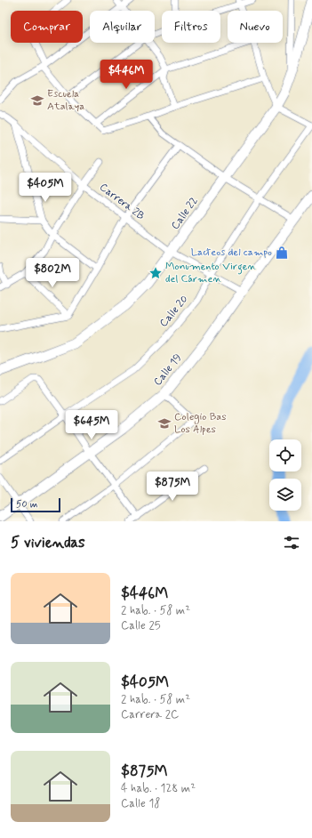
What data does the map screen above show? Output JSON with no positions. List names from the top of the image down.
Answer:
{
  "streets": {
    "main road": ["Calle 22", "Calle 19"],
    "street": ["Carrera 2B", "Calle 20"]
  },
  "crossings": [
    ["Carrera 2B", "Calle 22"],
    ["Carrera 2B", "Calle 20"],
    ["Carrera 2B", "Calle 19"]
  ],
  "places": {
    "school or university": ["Escuela Atalaya", "Colegio Bas Los Alpes"],
    "shop": ["Lacteos del campo"],
    "place": ["Monumento Virgen del Cármen"]
  },
  "scale_bar": "50 m",
  "page": {
    "chip": [
      "Comprar",
      "Alquilar",
      "Filtros",
      "Nuevo"
    ],
    "price": [
      "$446M",
      "$405M",
      "$802M",
      "$645M",
      "$875M"
    ],
    "scale": "50 m",
    "heading": "5 viviendas",
    "list": [
      {
        "name": "$446M",
        "note": "2 hab. · 58 m² · Calle 25"
      },
      {
        "name": "$405M",
        "note": "2 hab. · 58 m² · Carrera 2C"
      },
      {
        "name": "$875M",
        "note": "4 hab. · 128 m² · Calle 18"
      }
    ]
  }
}
